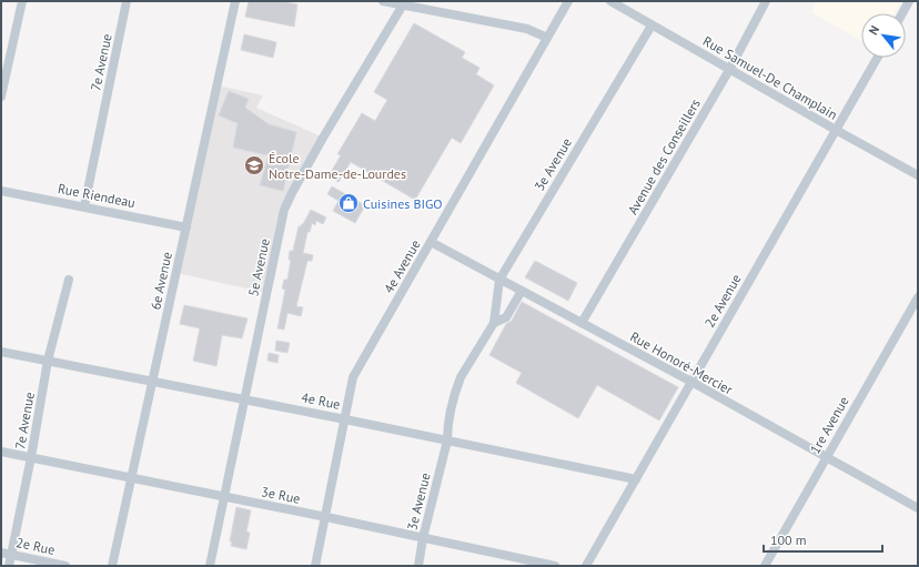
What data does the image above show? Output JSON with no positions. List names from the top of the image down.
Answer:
{
  "streets": {
    "street": [
      "7e Avenue",
      "Rue Samuel-De Champlain",
      "Avenue des Conseillers",
      "3e Avenue",
      "Rue Riendeau",
      "4e Avenue",
      "5e Avenue",
      "6e Avenue",
      "2e Avenue",
      "Rue Honoré-Mercier",
      "4e Rue",
      "1re Avenue",
      "3e Rue",
      "2e Rue"
    ]
  },
  "crossings": [
    ["7e Avenue", "Rue Riendeau"],
    ["7e Avenue", "4e Rue"],
    ["7e Avenue", "3e Rue"],
    ["7e Avenue", "2e Rue"],
    ["Rue Samuel-De Champlain", "Avenue des Conseillers"],
    ["Rue Samuel-De Champlain", "3e Avenue"],
    ["Rue Samuel-De Champlain", "2e Avenue"],
    ["Avenue des Conseillers", "Rue Honoré-Mercier"],
    ["3e Avenue", "Rue Honoré-Mercier"],
    ["3e Avenue", "4e Rue"],
    ["3e Avenue", "3e Rue"],
    ["Rue Riendeau", "6e Avenue"],
    ["4e Avenue", "Rue Honoré-Mercier"],
    ["4e Avenue", "4e Rue"],
    ["4e Avenue", "3e Rue"],
    ["5e Avenue", "4e Rue"],
    ["5e Avenue", "3e Rue"],
    ["6e Avenue", "4e Rue"],
    ["6e Avenue", "3e Rue"],
    ["2e Avenue", "Rue Honoré-Mercier"],
    ["2e Avenue", "4e Rue"],
    ["Rue Honoré-Mercier", "1re Avenue"]
  ],
  "places": {
    "school or university": ["École Notre-Dame-de-Lourdes"],
    "shop": ["Cuisines BIGO"]
  },
  "scale_bar": "100 m",
  "north": "top left"
}
